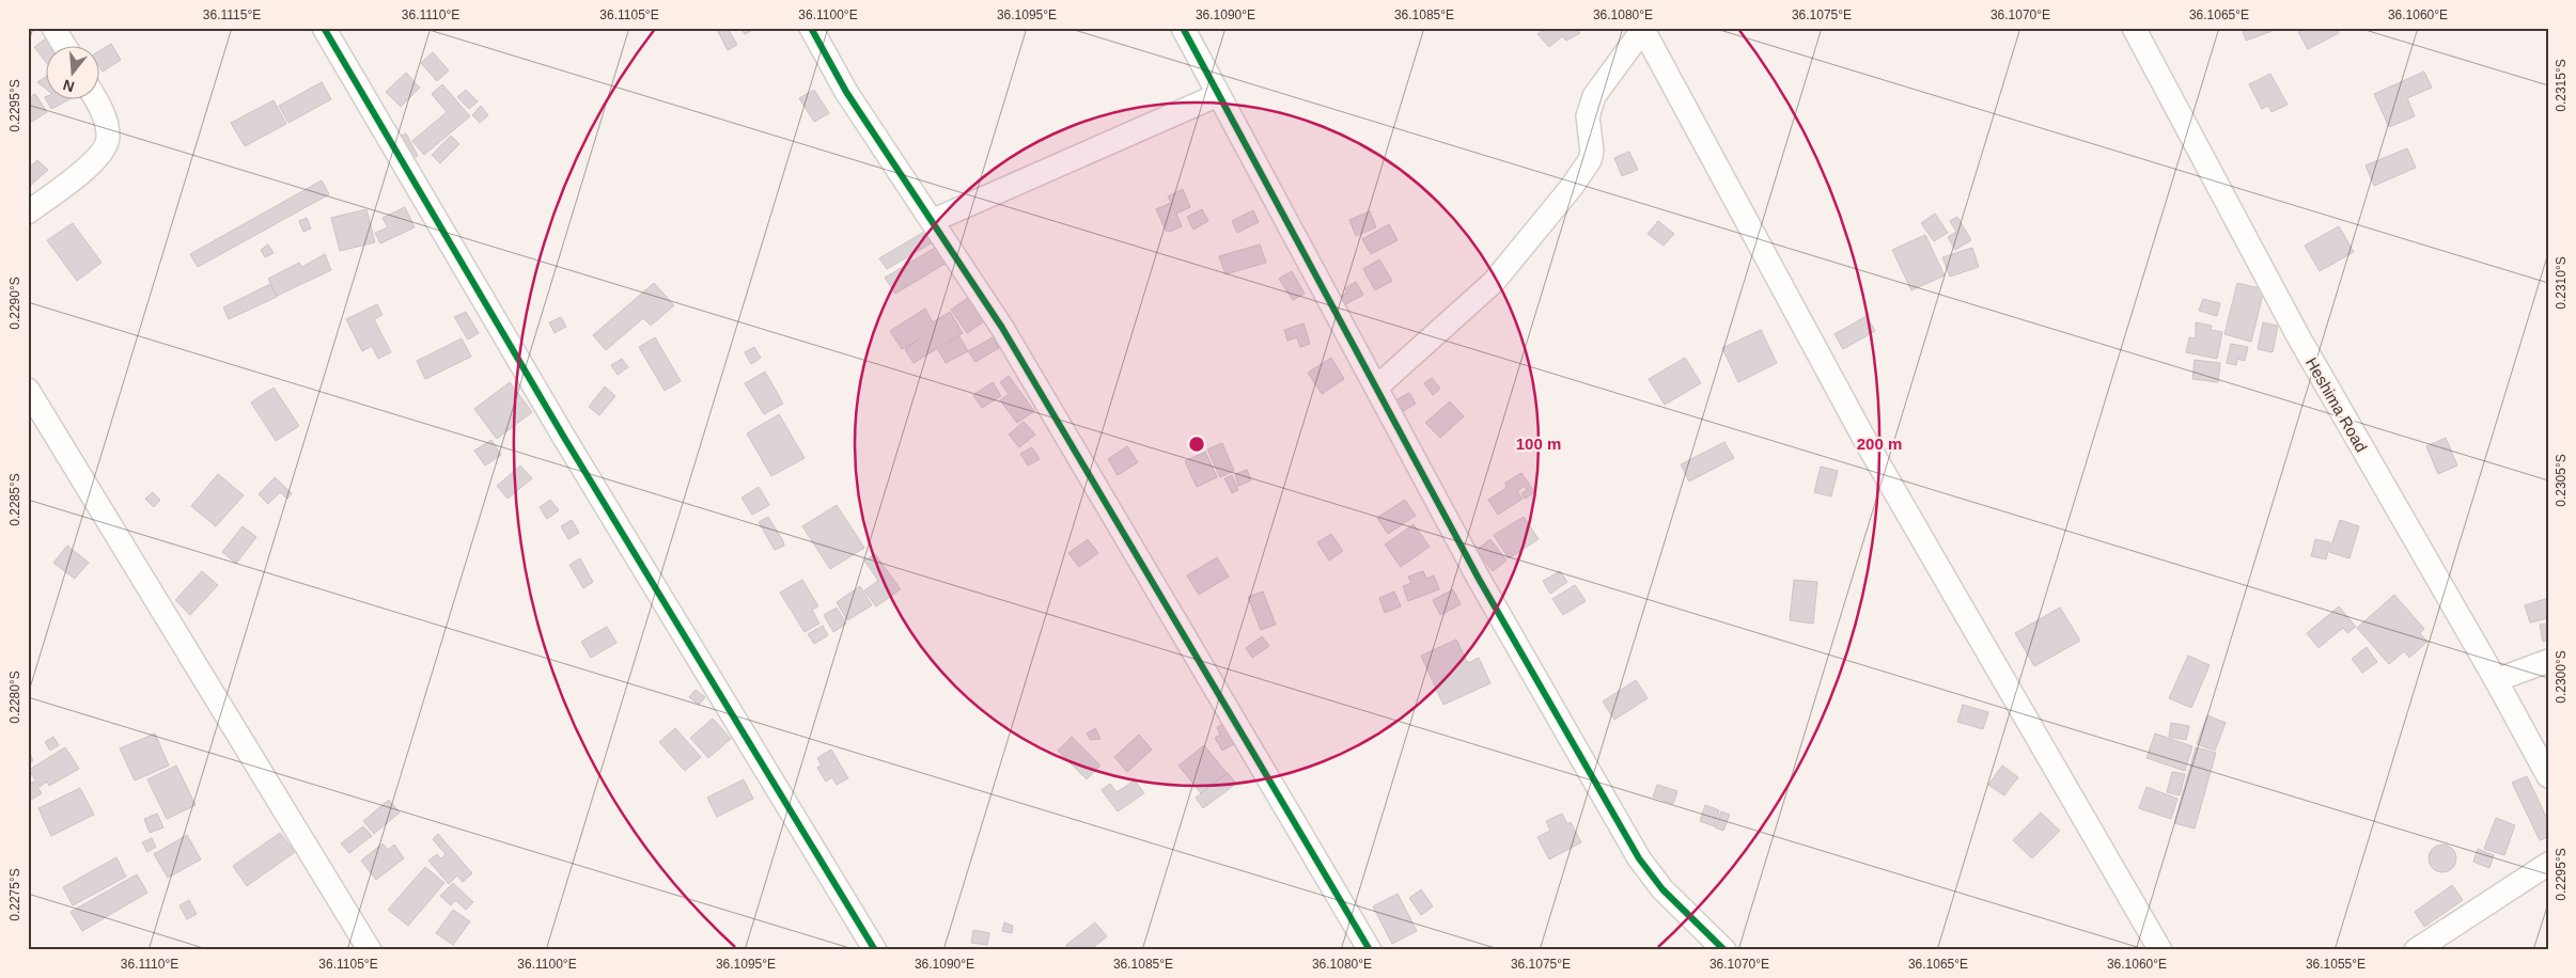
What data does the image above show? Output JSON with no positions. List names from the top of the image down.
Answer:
{
  "streets": {
    "street": ["Heshima Road"]
  },
  "north": "bottom",
  "coordinates": [
    "36.1115°E",
    "36.1110°E",
    "36.1105°E",
    "36.1100°E",
    "36.1095°E",
    "36.1090°E",
    "36.1085°E",
    "36.1080°E",
    "36.1075°E",
    "36.1070°E",
    "36.1065°E",
    "36.1060°E",
    "0.2315°S",
    "0.2295°S",
    "0.2310°S",
    "0.2290°S",
    "0.2305°S",
    "0.2285°S",
    "0.2300°S",
    "0.2280°S",
    "0.2275°S",
    "36.1055°E"
  ],
  "rings": ["100 m", "200 m"]
}
